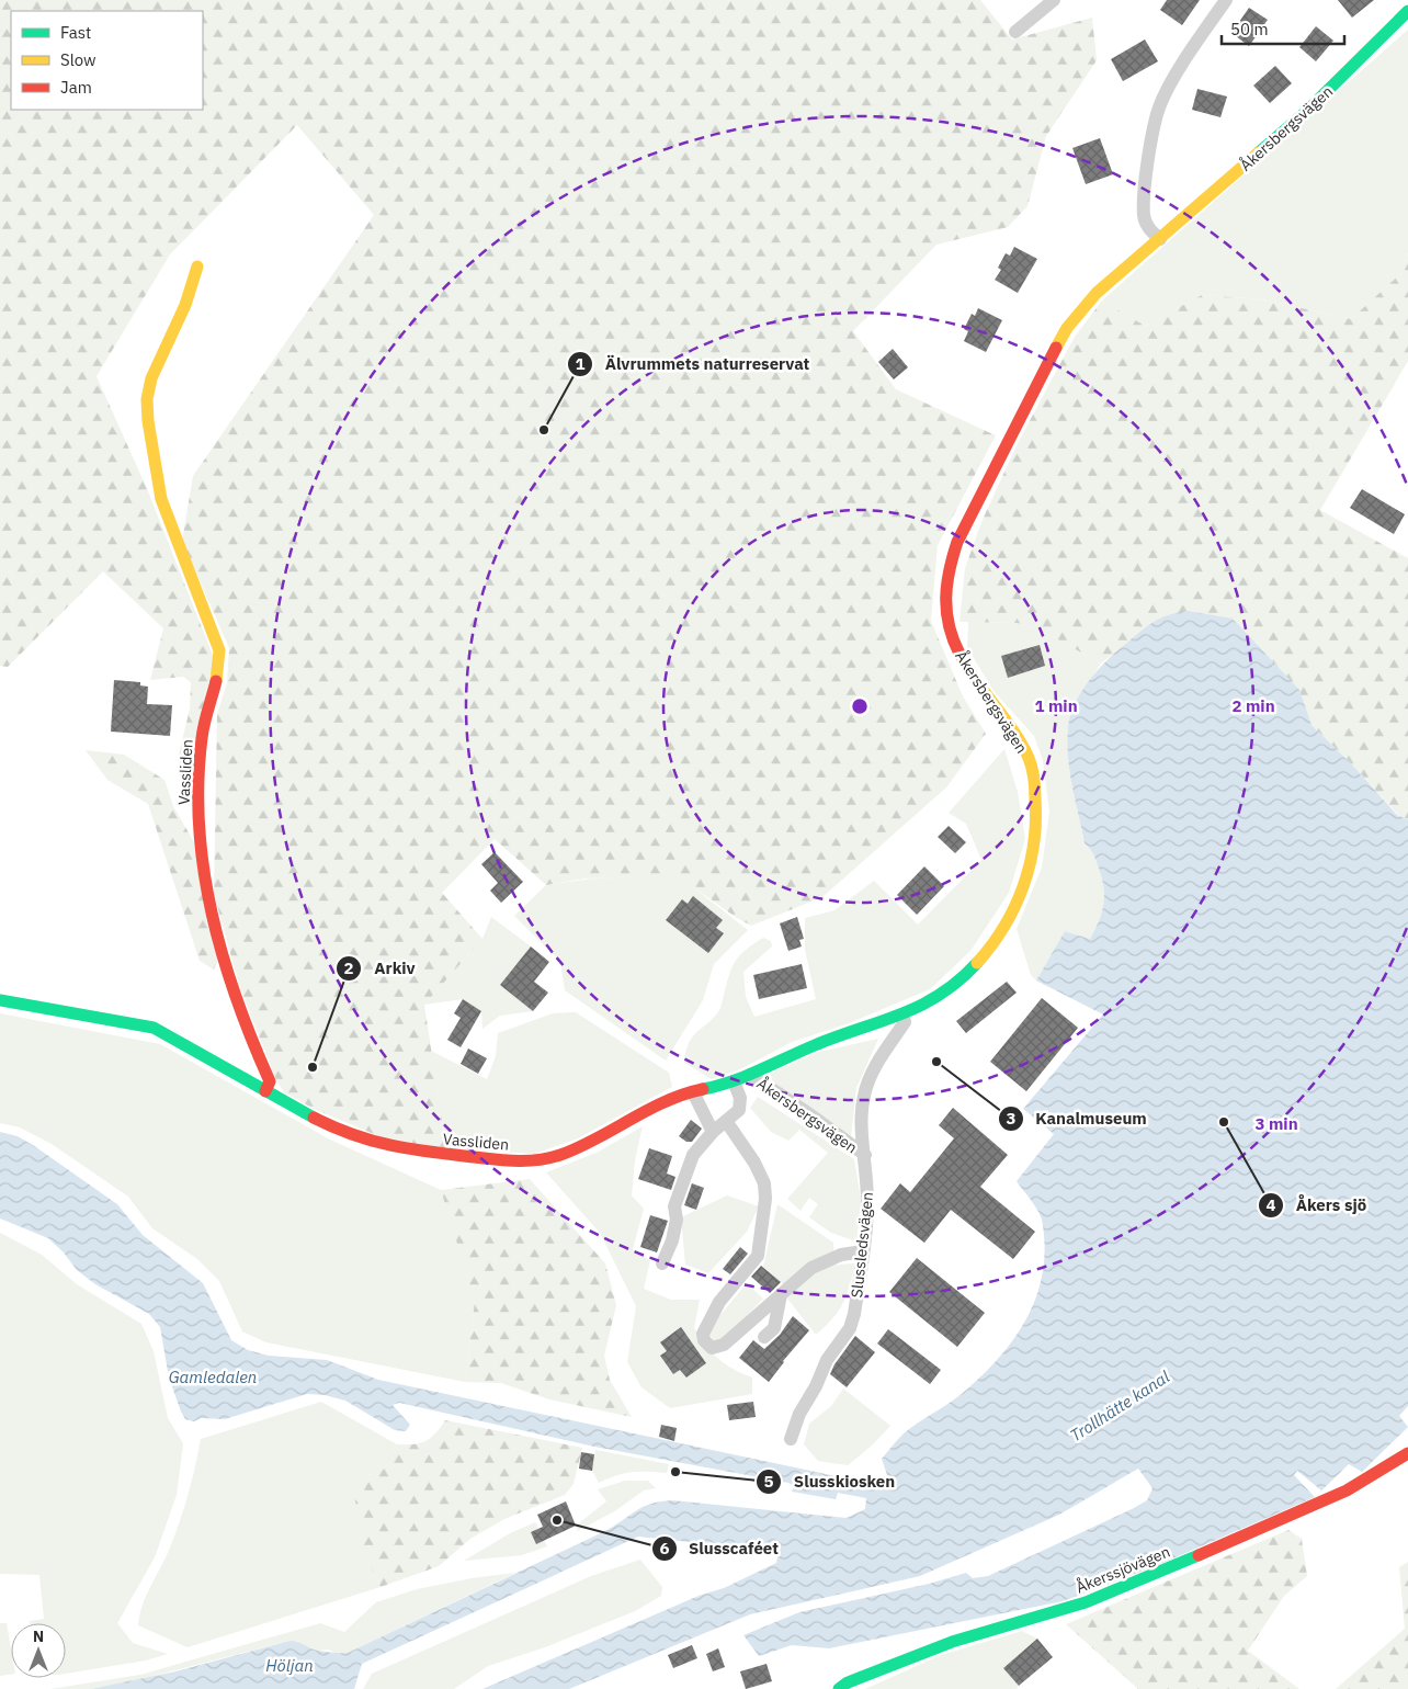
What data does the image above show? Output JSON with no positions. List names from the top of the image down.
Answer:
{
  "streets": {
    "street": [
      "Åkersbergsvägen",
      "Vassliden",
      "Slussledsvägen",
      "Åkerssjövägen"
    ]
  },
  "crossings": [
    ["Åkersbergsvägen", "Vassliden"],
    ["Åkersbergsvägen", "Slussledsvägen"]
  ],
  "water": ["Gamledalen", "Trollhätte kanal", "Höljan"],
  "places": [
    "Älvrummets naturreservat",
    "Kanalmuseum",
    "Arkiv",
    "Åkers sjö",
    "Slusskiosken",
    "Slusscaféet"
  ],
  "legend": ["Fast", "Slow", "Jam"],
  "scale_bar": "50 m",
  "north": "top",
  "rings": ["1 min", "2 min", "3 min"]
}
